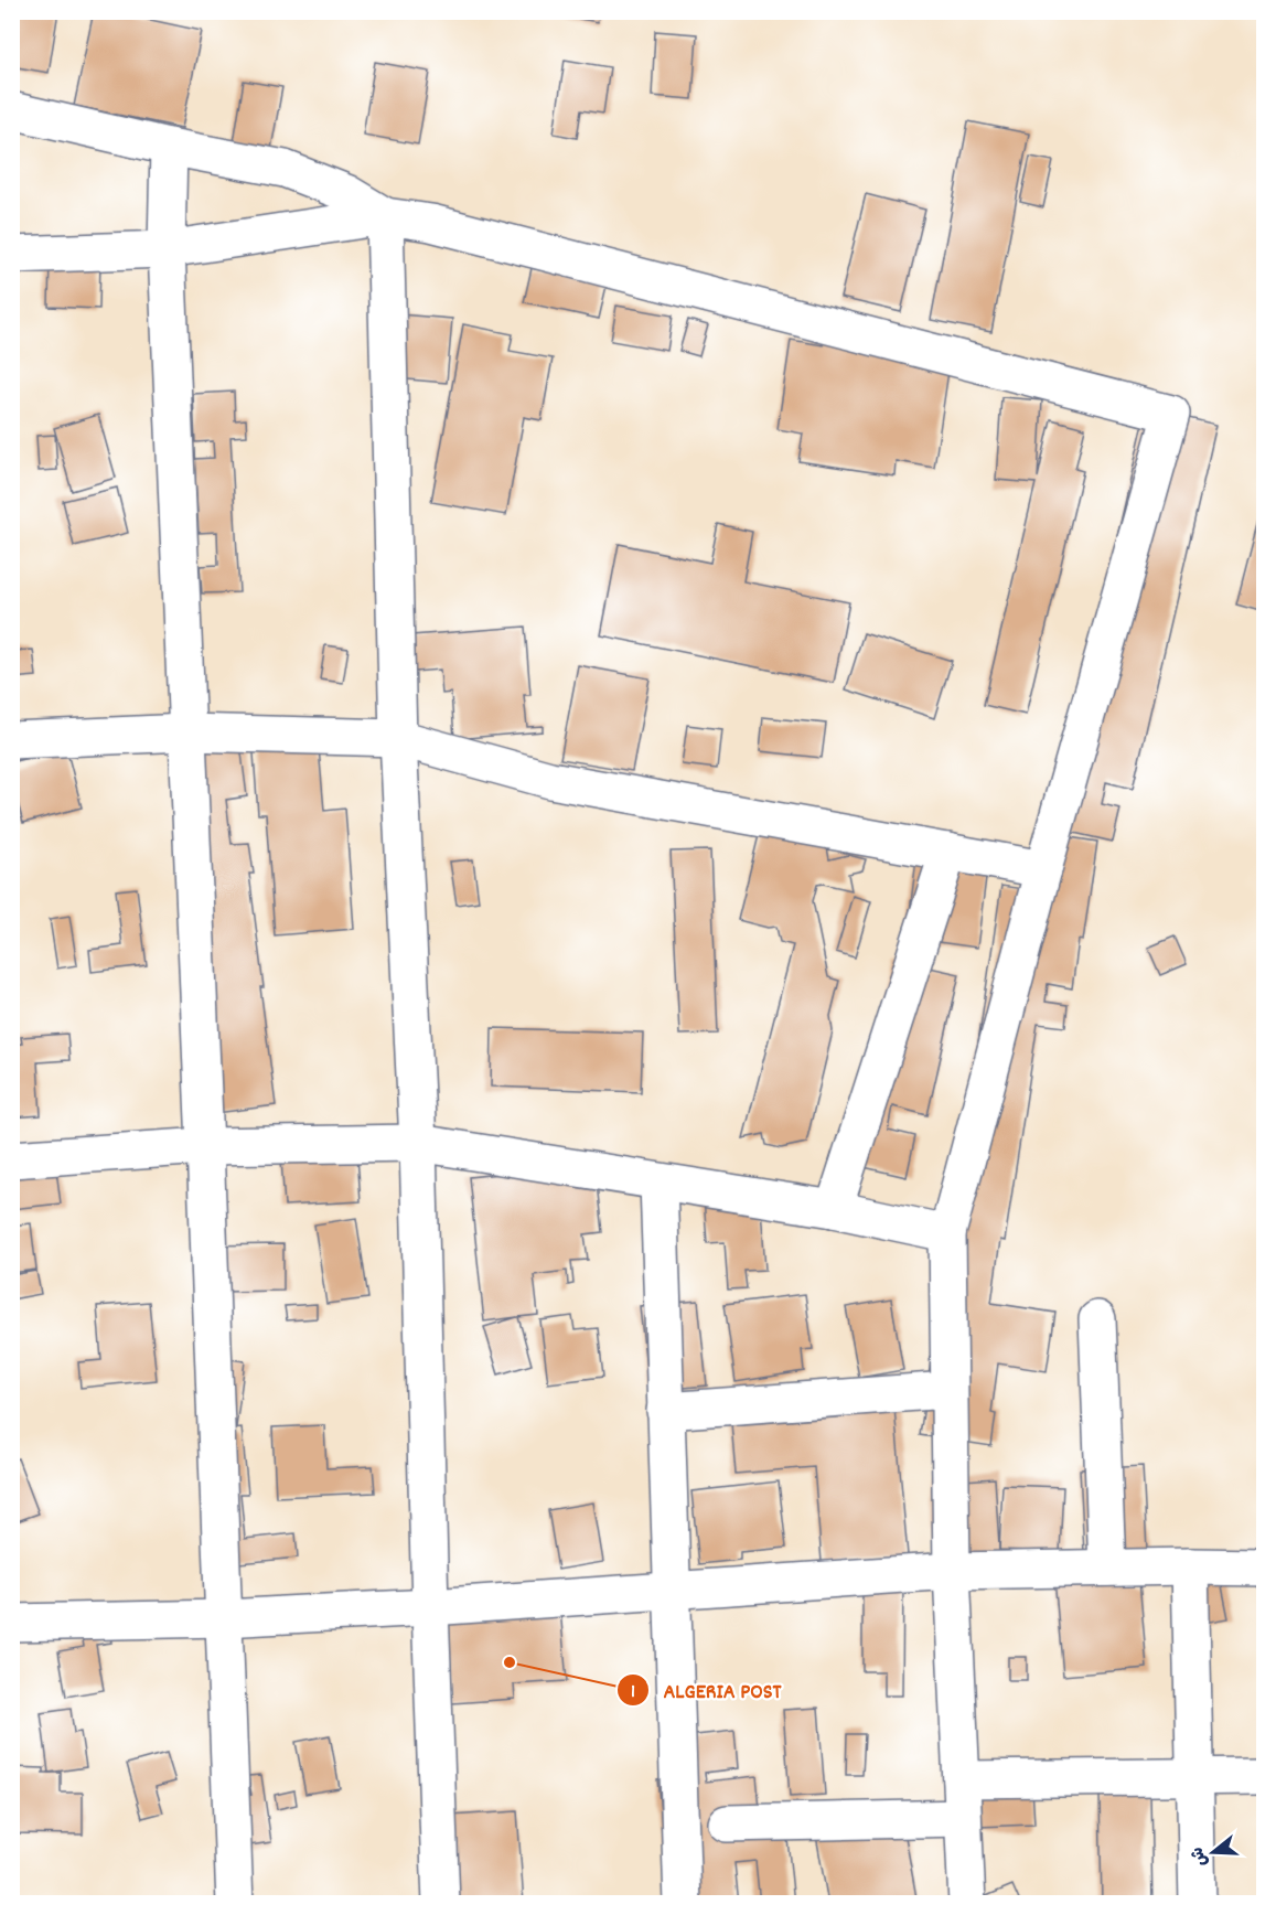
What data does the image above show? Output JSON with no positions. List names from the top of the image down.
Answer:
{
  "places": ["ALGERIA POST"],
  "north": "left"
}
